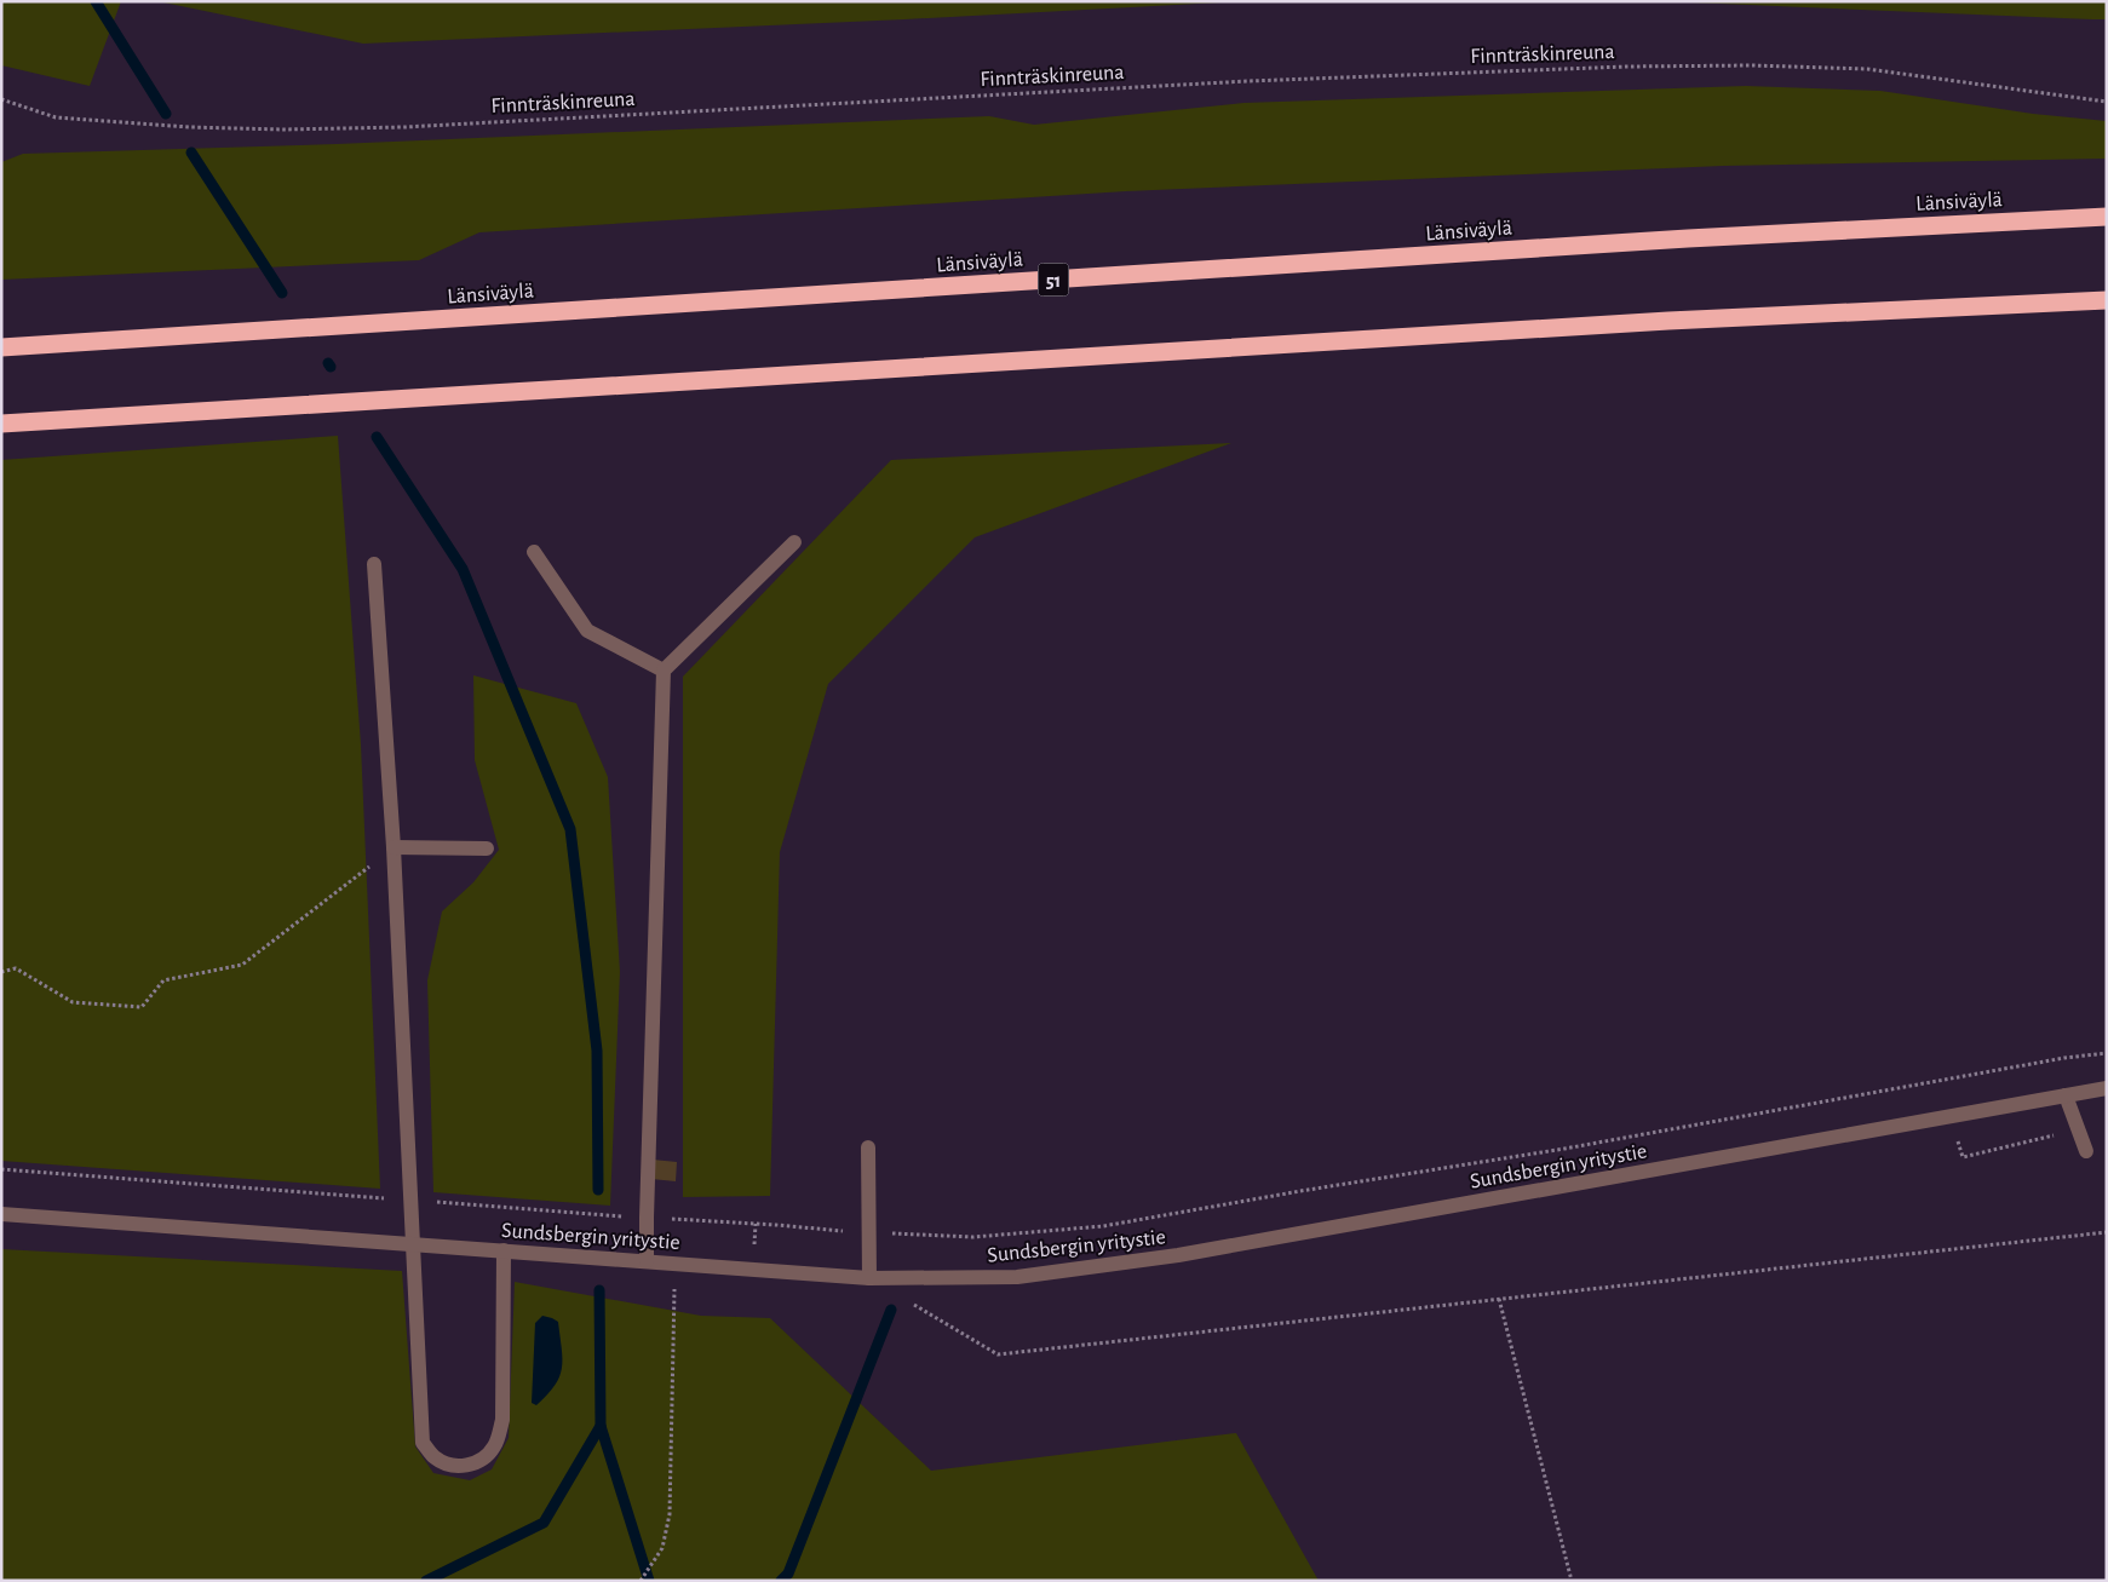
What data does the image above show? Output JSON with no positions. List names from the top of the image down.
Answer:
{
  "streets": {
    "highway": ["Länsiväylä", "51"],
    "street": ["Sundsbergin yritystie"],
    "path": ["Finnträskinreuna"]
  }
}
